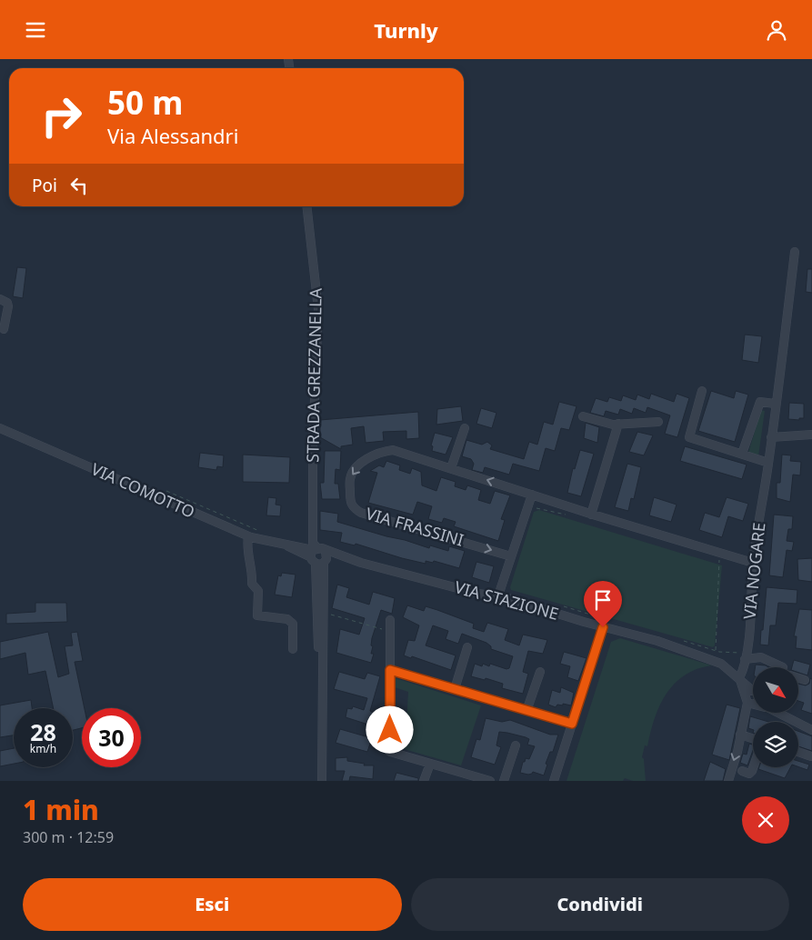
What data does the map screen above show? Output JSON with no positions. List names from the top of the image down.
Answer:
{
  "streets": {
    "street": [
      "STRADA GREZZANELLA",
      "VIA COMOTTO",
      "VIA FRASSINI",
      "VIA NOGARE",
      "VIA STAZIONE"
    ]
  },
  "crossings": [
    ["STRADA GREZZANELLA", "VIA COMOTTO"],
    ["STRADA GREZZANELLA", "VIA STAZIONE"],
    ["VIA COMOTTO", "VIA STAZIONE"],
    ["VIA FRASSINI", "VIA NOGARE"],
    ["VIA NOGARE", "VIA STAZIONE"]
  ],
  "north": "bottom right",
  "page": {
    "header": "Turnly",
    "turn": ["50 m", "Via Alessandri"],
    "then": "Poi",
    "speed": "28 km/h",
    "limit": "30",
    "heading": ["1 min", "300 m · 12:59"],
    "buttons": ["Esci", "Condividi"]
  }
}
